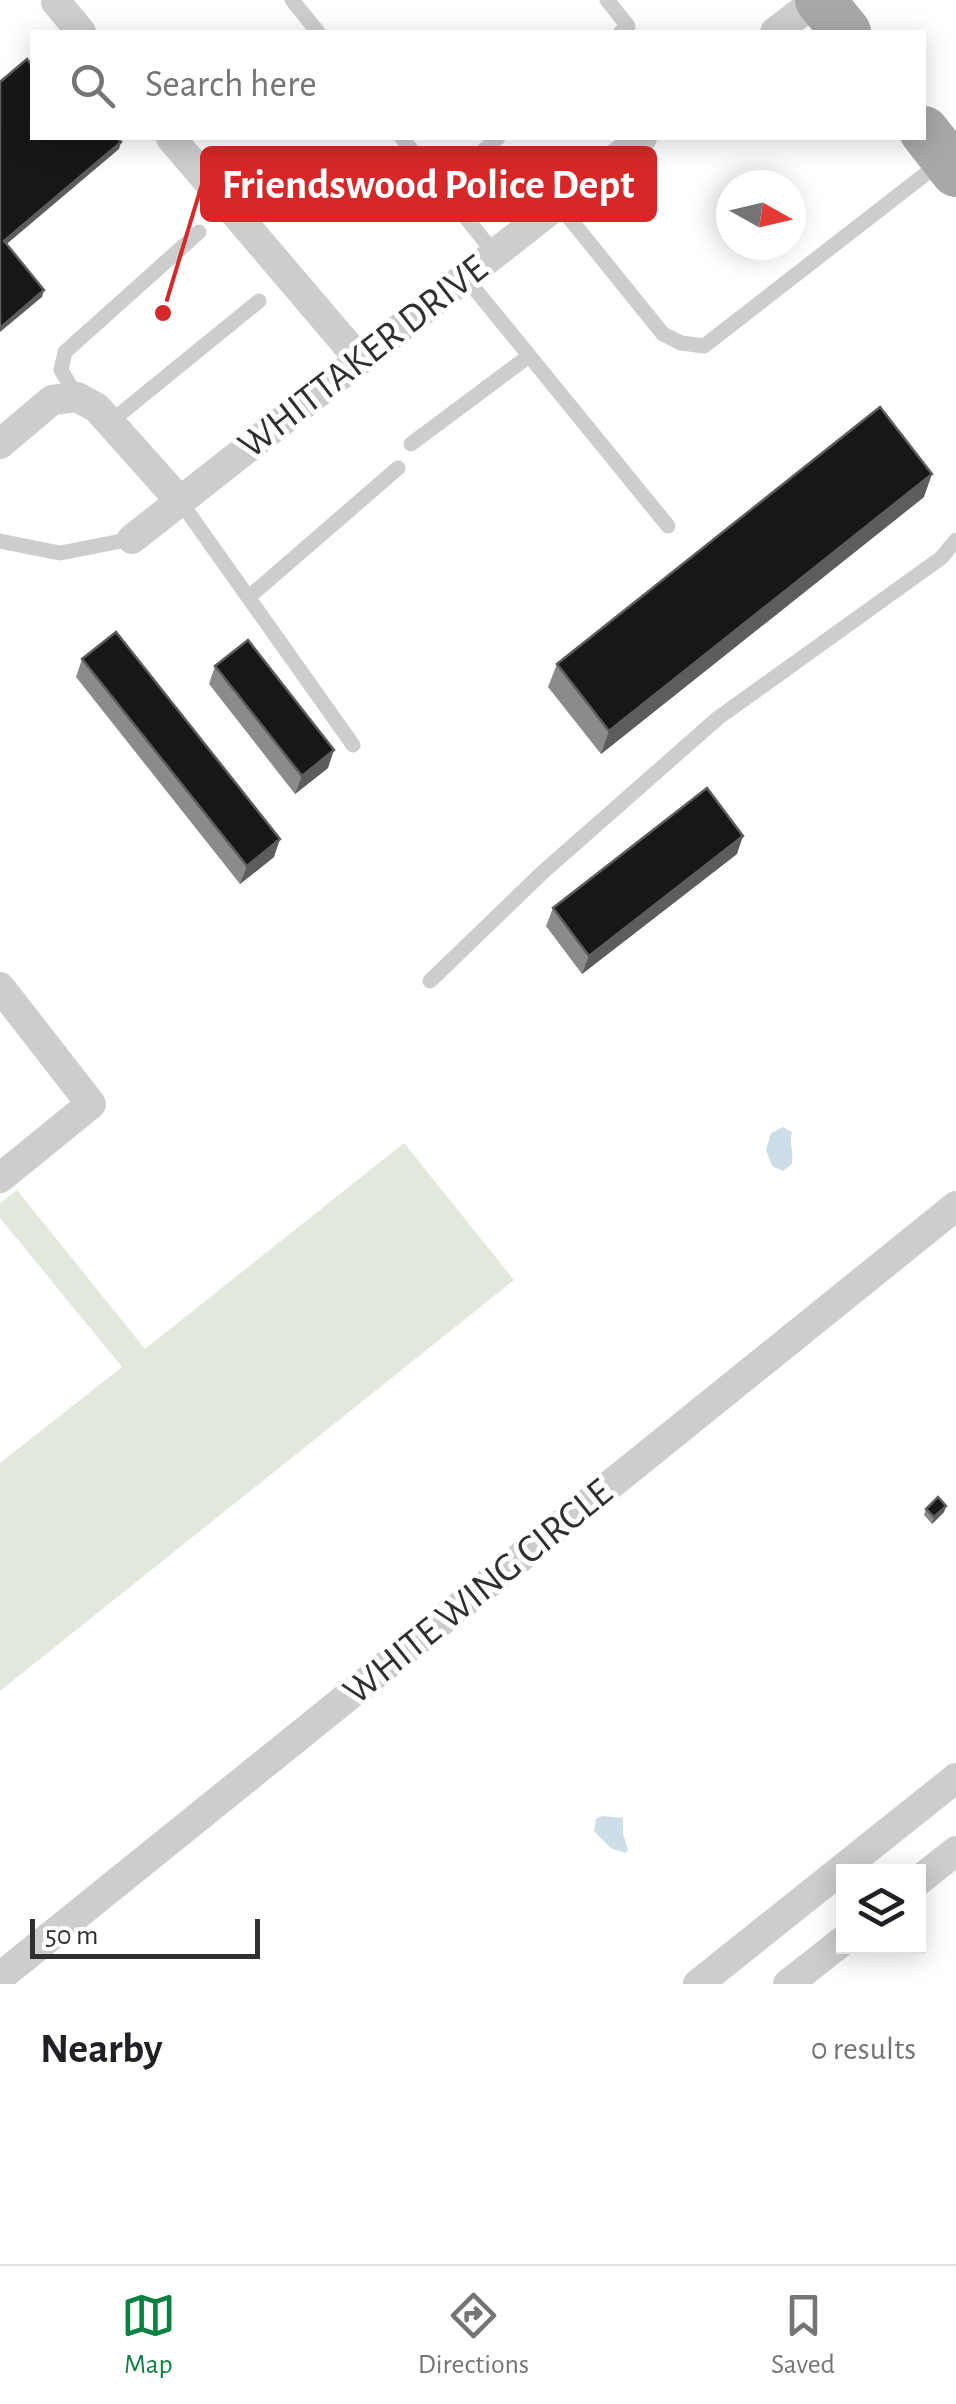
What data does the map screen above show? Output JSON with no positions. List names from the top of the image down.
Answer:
{
  "streets": {
    "street": ["WHITTAKER DRIVE", "WHITE WING CIRCLE"]
  },
  "places": ["Friendswood Police Dept"],
  "scale_bar": "50 m",
  "north": "right",
  "page": {
    "search": "Search here",
    "scale": "50 m",
    "heading": ["Nearby", "0 results"],
    "nav": ["Map", "Directions", "Saved"]
  }
}
